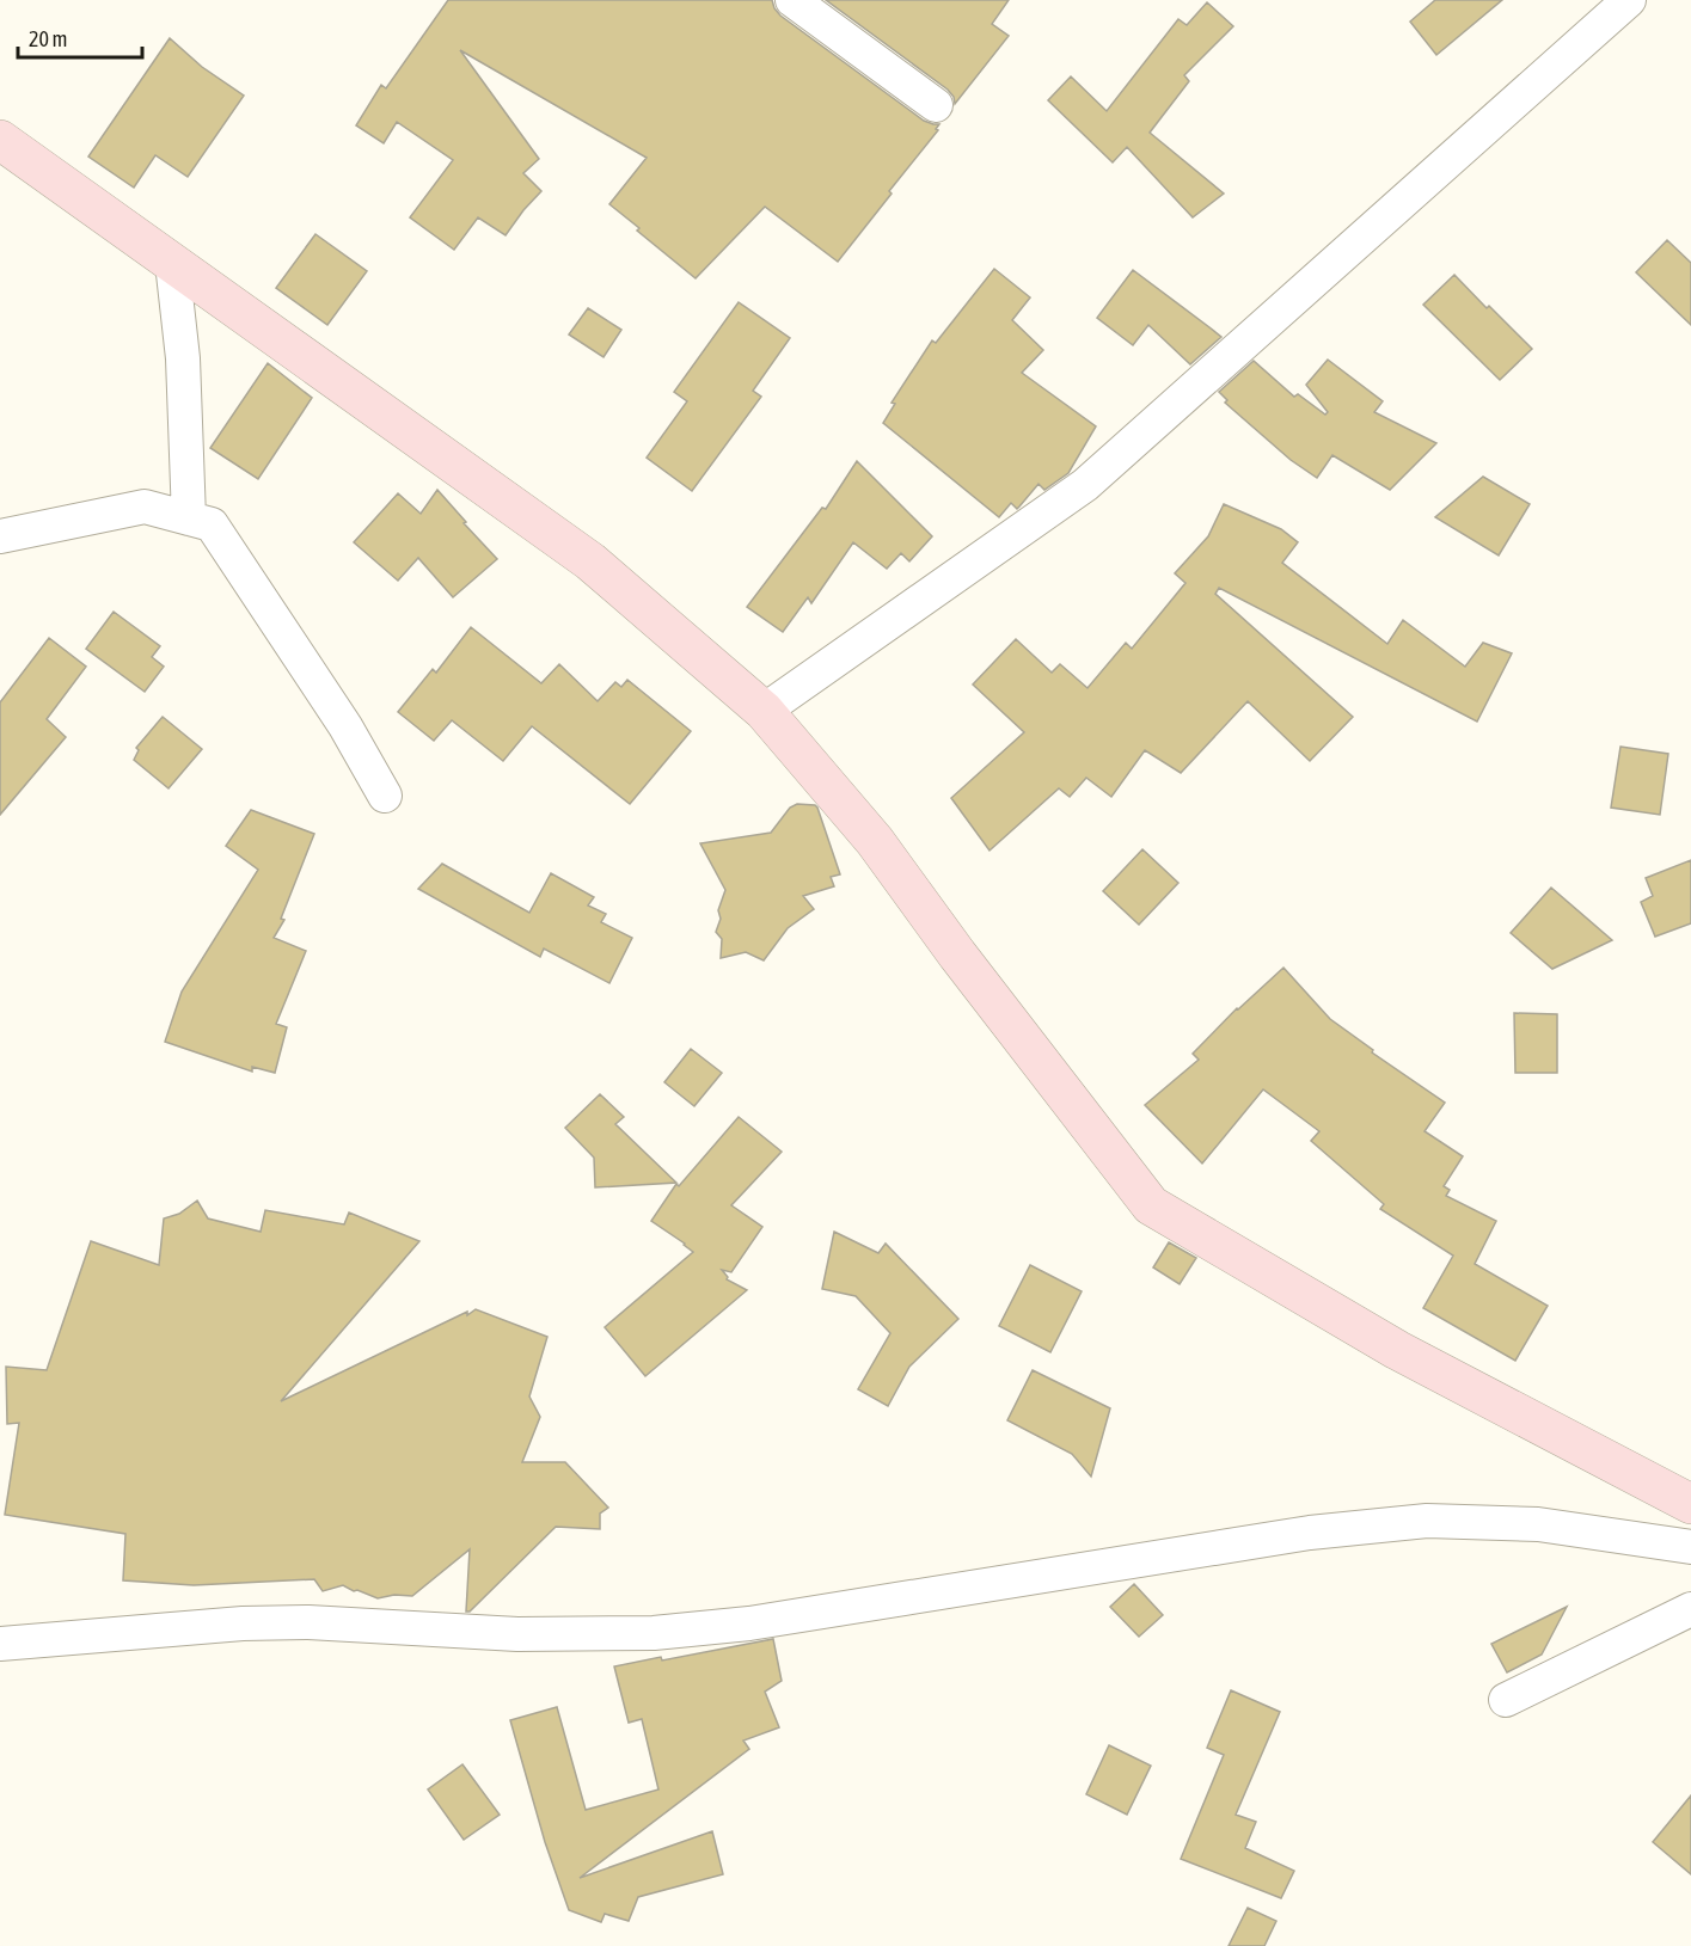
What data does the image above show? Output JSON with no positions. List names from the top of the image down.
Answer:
{
  "scale_bar": "20 m"
}
